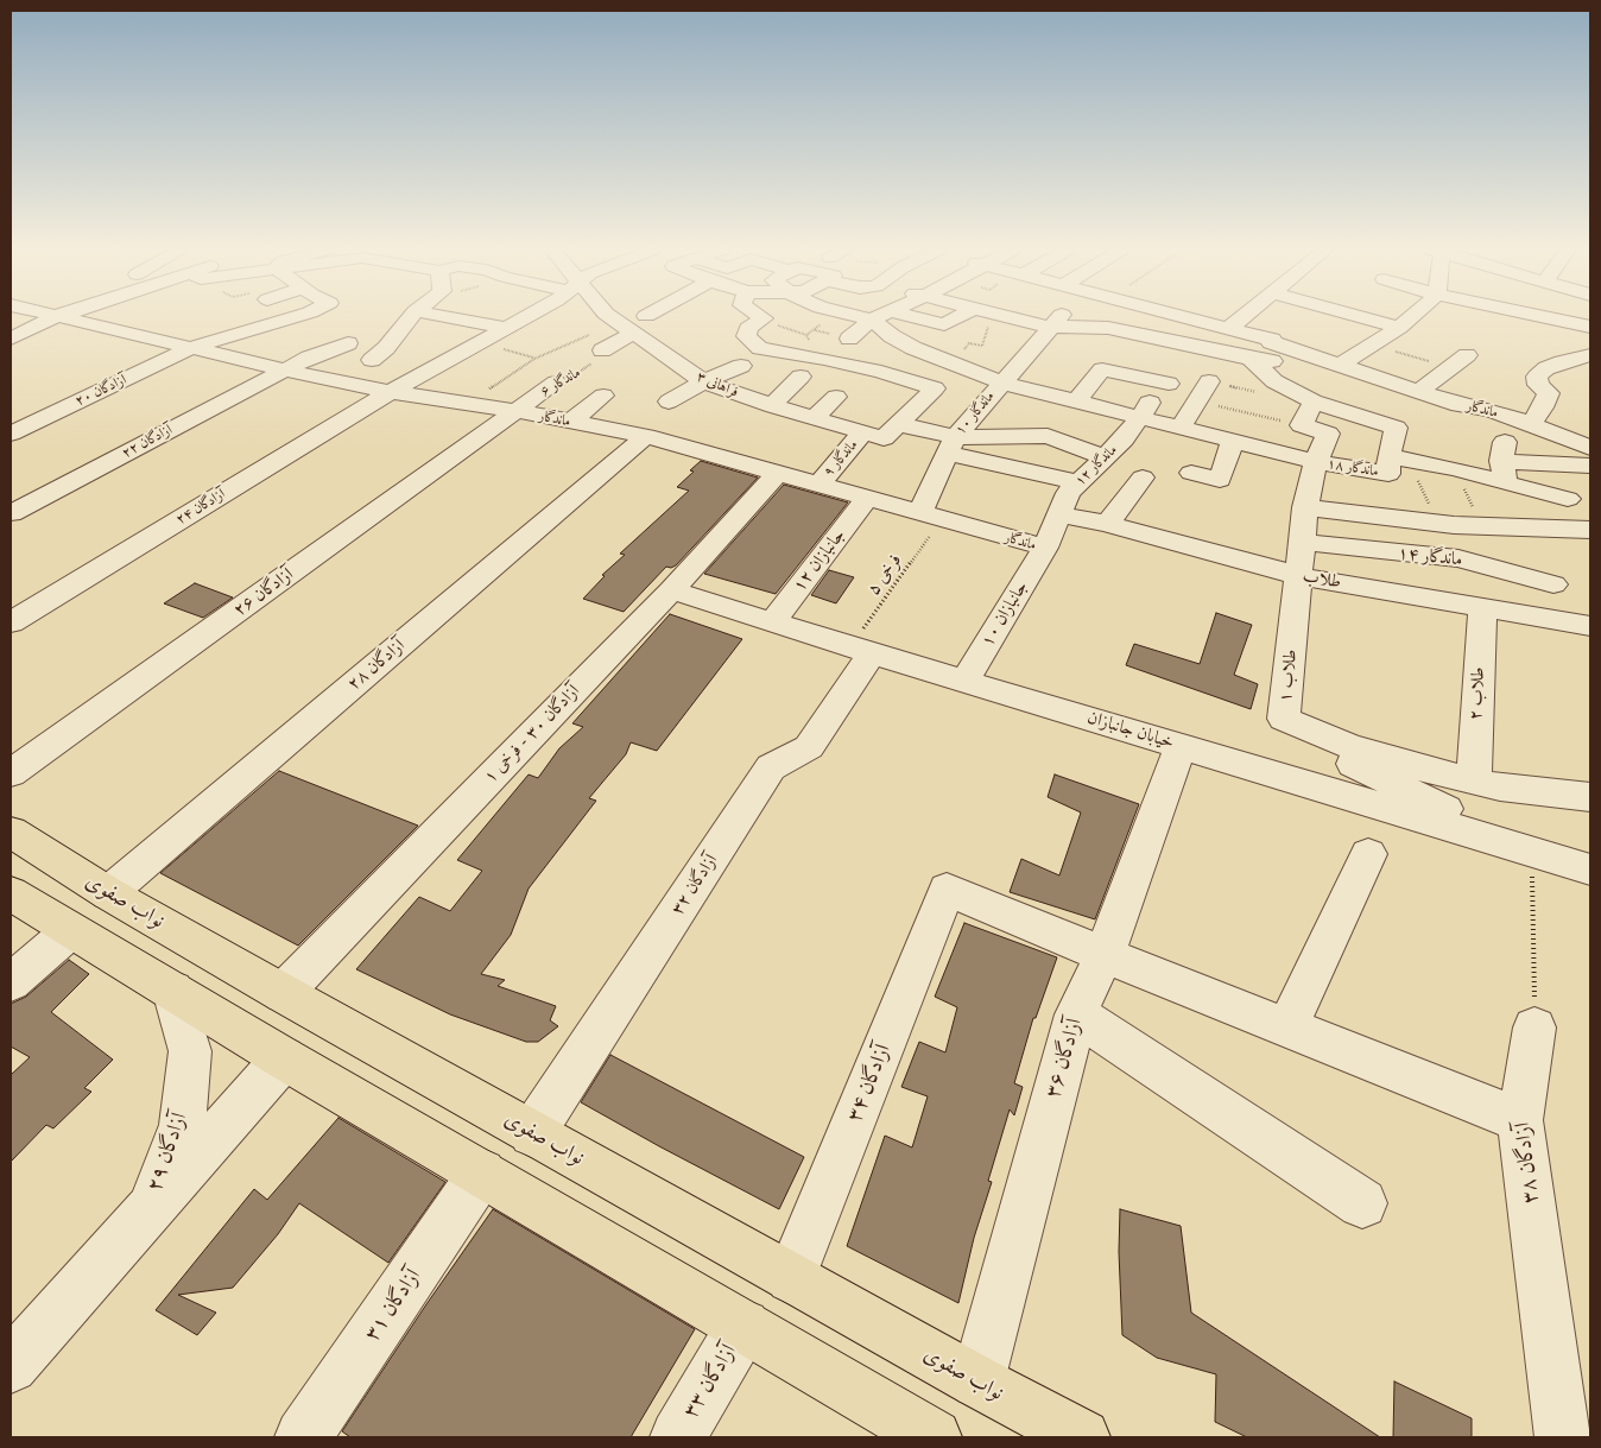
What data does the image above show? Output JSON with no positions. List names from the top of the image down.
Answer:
{
  "streets": {
    "main road": ["نواب صفوی"],
    "street": [
      "ماندگار ۶",
      "فراهانی ۳",
      "آزادگان ۲۰",
      "ماندگار",
      "ماندگار ۱۰",
      "آزادگان ۲۲",
      "ماندگار ۹",
      "ماندگار ۱۲",
      "ماندگار ۱۸",
      "آزادگان ۲۴",
      "ماندگار ۱۴",
      "جانبازان ۱۲",
      "طلاب",
      "آزادگان ۲۶",
      "جانبازان ۱۰",
      "آزادگان ۲۸",
      "طلاب ۱",
      "طلاب ۲",
      "خیابان جانبازان",
      "آزادگان ۳۰ - فرخی ۱",
      "آزادگان ۳۲",
      "آزادگان ۳۶",
      "آزادگان ۳۴",
      "آزادگان ۲۹",
      "آزادگان ۳۸",
      "آزادگان ۳۱",
      "آزادگان ۳۳"
    ],
    "path": ["فرخی ۵"]
  },
  "crossings": [
    ["ماندگار ۶", "ماندگار"],
    ["ماندگار ۶", "آزادگان ۲۶"],
    ["فراهانی ۳", "ماندگار ۱۰"],
    ["فراهانی ۳", "ماندگار ۹"],
    ["آزادگان ۲۰", "ماندگار"],
    ["ماندگار", "ماندگار ۱۰"],
    ["ماندگار", "آزادگان ۲۲"],
    ["ماندگار", "ماندگار ۹"],
    ["ماندگار", "ماندگار ۱۲"],
    ["ماندگار", "آزادگان ۲۴"],
    ["ماندگار", "جانبازان ۱۲"],
    ["ماندگار", "فرخی ۵"],
    ["ماندگار", "آزادگان ۲۶"],
    ["ماندگار", "جانبازان ۱۰"],
    ["ماندگار", "آزادگان ۲۸"],
    ["ماندگار", "آزادگان ۳۰ - فرخی ۱"],
    ["ماندگار ۱۰", "ماندگار ۱۸"],
    ["ماندگار ۱۰", "فرخی ۵"],
    ["ماندگار ۱۲", "ماندگار ۱۸"],
    ["ماندگار ۱۲", "طلاب"],
    ["ماندگار ۱۲", "جانبازان ۱۰"],
    ["ماندگار ۱۸", "طلاب ۱"],
    ["ماندگار ۱۴", "طلاب ۱"],
    ["جانبازان ۱۲", "خیابان جانبازان"],
    ["فرخی ۵", "خیابان جانبازان"],
    ["فرخی ۵", "آزادگان ۳۲"],
    ["طلاب", "طلاب ۱"],
    ["طلاب", "طلاب ۲"],
    ["جانبازان ۱۰", "خیابان جانبازان"],
    ["آزادگان ۲۸", "نواب صفوی"],
    ["خیابان جانبازان", "آزادگان ۳۰ - فرخی ۱"],
    ["خیابان جانبازان", "آزادگان ۳۲"],
    ["خیابان جانبازان", "آزادگان ۳۶"],
    ["آزادگان ۳۰ - فرخی ۱", "نواب صفوی"],
    ["آزادگان ۳۲", "نواب صفوی"],
    ["نواب صفوی", "آزادگان ۳۶"],
    ["نواب صفوی", "آزادگان ۳۴"],
    ["آزادگان ۳۶", "آزادگان ۳۴"]
  ]
}
